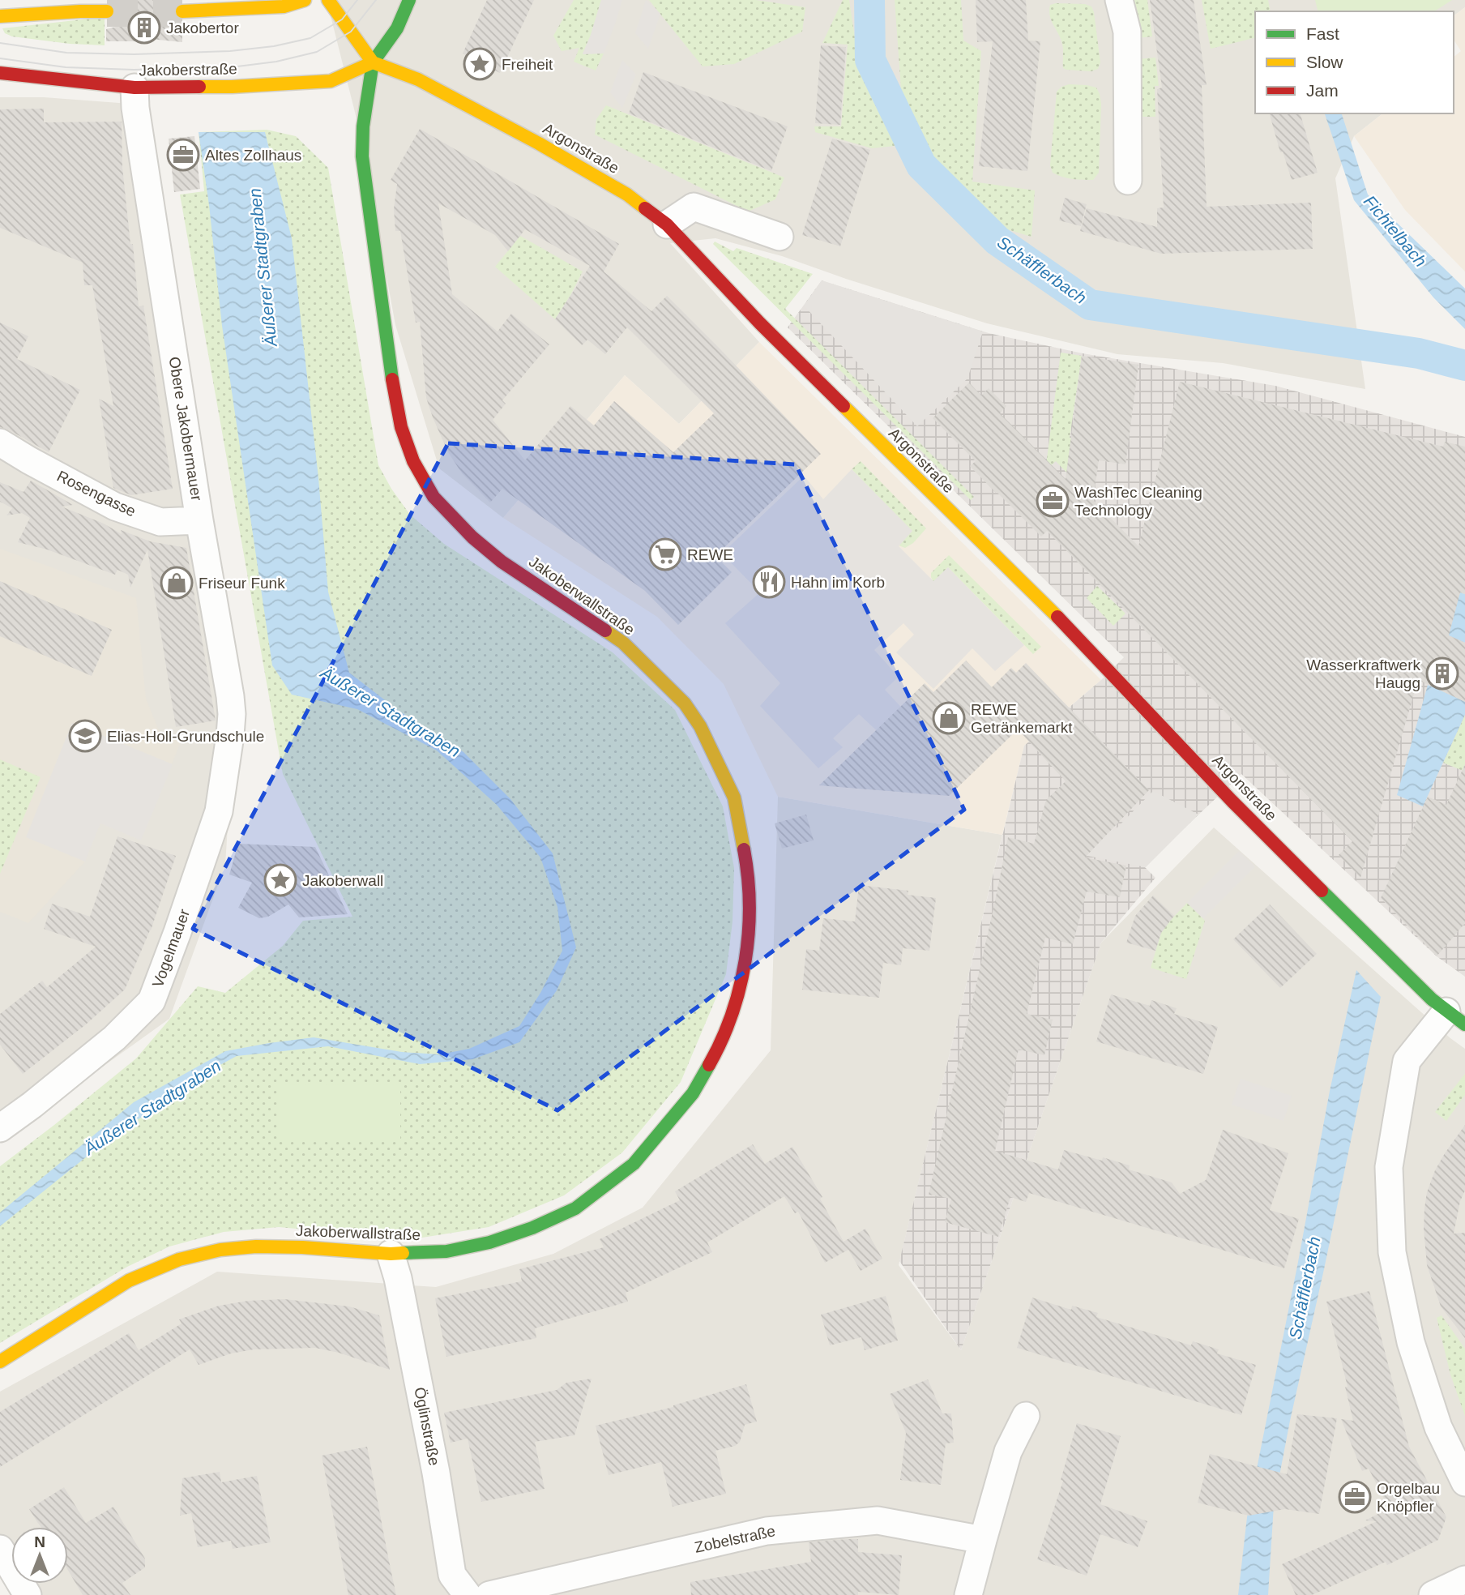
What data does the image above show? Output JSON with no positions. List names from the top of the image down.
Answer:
{
  "streets": {
    "street": [
      "Jakoberstraße",
      "Argonstraße",
      "Obere Jakobermauer",
      "Rosengasse",
      "Jakoberwallstraße",
      "Vogelmauer",
      "Öglinstraße",
      "Zobelstraße"
    ]
  },
  "crossings": [
    ["Jakoberstraße", "Argonstraße"],
    ["Jakoberstraße", "Obere Jakobermauer"],
    ["Jakoberstraße", "Jakoberwallstraße"],
    ["Argonstraße", "Jakoberwallstraße"],
    ["Obere Jakobermauer", "Rosengasse"],
    ["Obere Jakobermauer", "Vogelmauer"],
    ["Jakoberwallstraße", "Öglinstraße"]
  ],
  "water": ["Fichtelbach", "Äußerer Stadtgraben", "Schäfflerbach"],
  "places": {
    "building": ["Jakobertor", "Wasserkraftwerk Haugg"],
    "place": ["Freiheit", "Jakoberwall"],
    "office": ["Altes Zollhaus", "WashTec Cleaning Technology", "Orgelbau Knöpfler"],
    "supermarket": ["REWE"],
    "restaurant": ["Hahn im Korb"],
    "shop": ["Friseur Funk", "REWE Getränkemarkt"],
    "school or university": ["Elias-Holl-Grundschule"]
  },
  "legend": ["Fast", "Slow", "Jam"],
  "north": "top"
}
